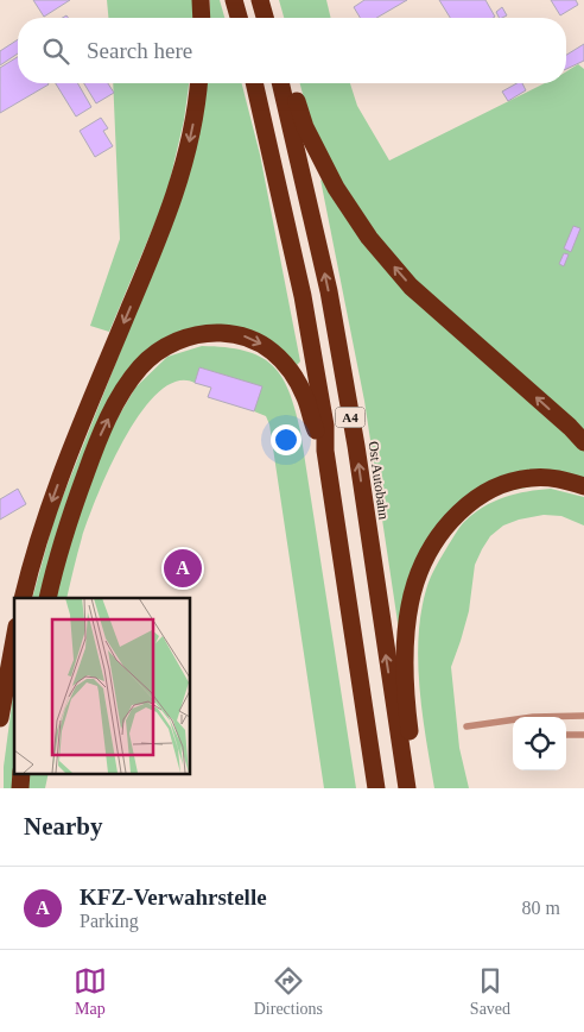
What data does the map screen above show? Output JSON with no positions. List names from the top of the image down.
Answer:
{
  "streets": {
    "highway": ["A4", "Ost Autobahn"]
  },
  "page": {
    "search": "Search here",
    "pins": "A",
    "heading": "Nearby",
    "list": [
      {
        "mark": "A",
        "name": "KFZ-Verwahrstelle",
        "note": "Parking",
        "value": "80 m"
      }
    ],
    "nav": ["Map", "Directions", "Saved"]
  }
}
